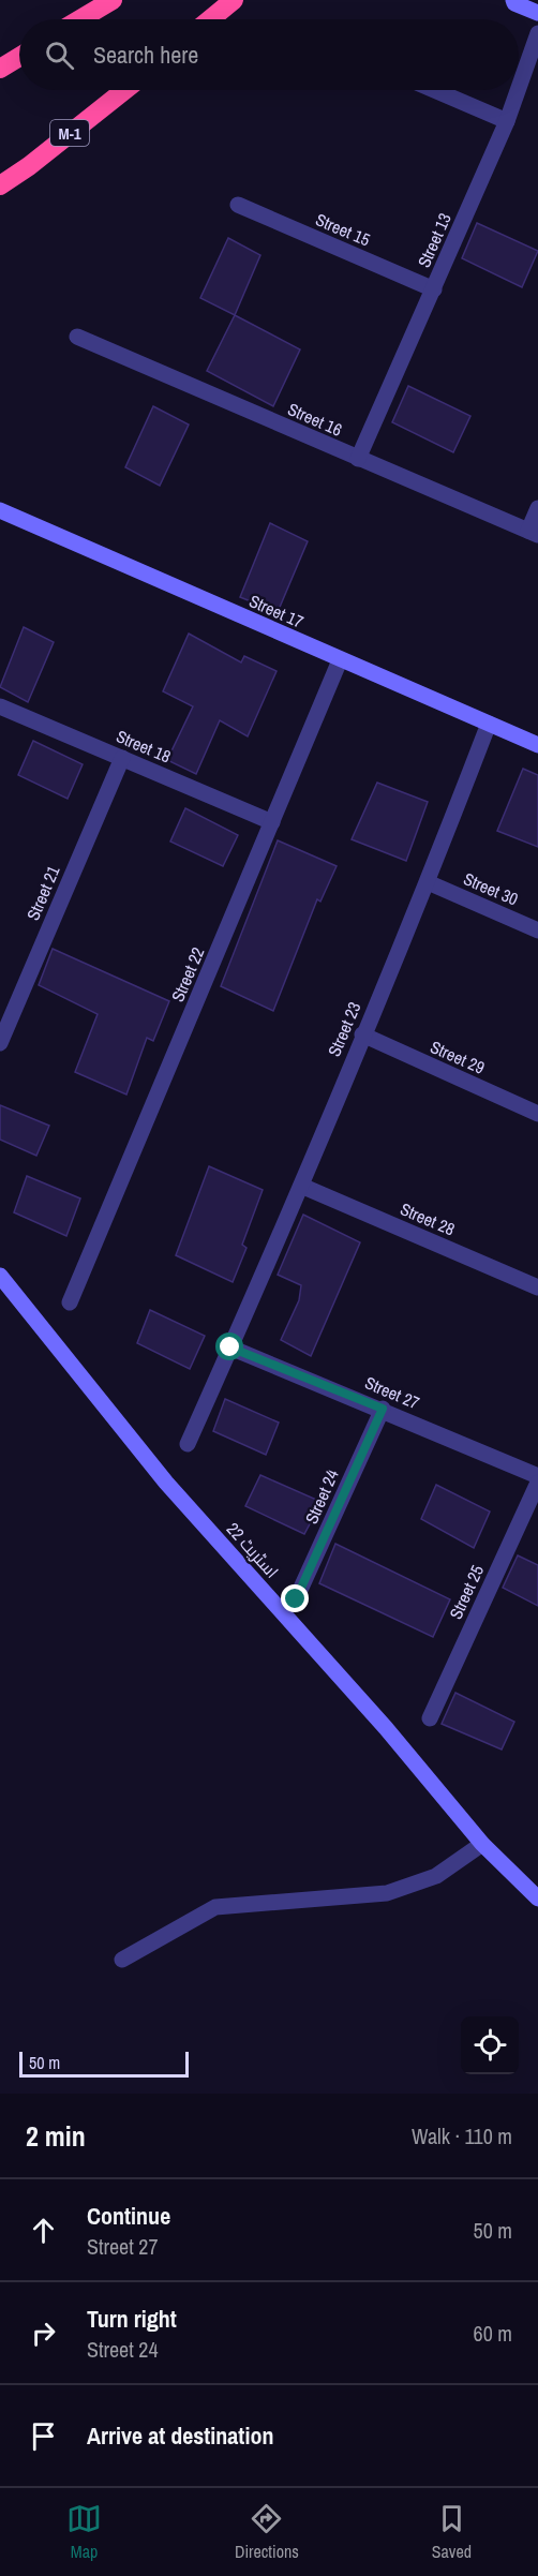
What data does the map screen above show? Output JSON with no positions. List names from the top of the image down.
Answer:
{
  "streets": {
    "highway": ["M-1"],
    "street": [
      "Street 15",
      "Street 13",
      "Street 16",
      "Street 17",
      "Street 18",
      "Street 30",
      "Street 21",
      "Street 22",
      "Street 23",
      "Street 29",
      "Street 28",
      "Street 27",
      "Street 24",
      "اسٹریٹ 22",
      "Street 25"
    ]
  },
  "crossings": [
    ["Street 15", "Street 13"],
    ["Street 13", "Street 16"],
    ["Street 17", "Street 22"],
    ["Street 17", "Street 23"],
    ["Street 18", "Street 21"],
    ["Street 18", "Street 22"],
    ["Street 30", "Street 23"],
    ["Street 23", "Street 29"],
    ["Street 23", "Street 28"],
    ["Street 23", "Street 27"],
    ["Street 27", "Street 24"]
  ],
  "scale_bar": "50 m",
  "page": {
    "search": "Search here",
    "scale": "50 m",
    "heading": ["2 min", "Walk · 110 m"],
    "list": [
      ["Continue", "Street 27", "50 m"],
      ["Turn right", "Street 24", "60 m"],
      "Arrive at destination"
    ],
    "nav": ["Map", "Directions", "Saved"]
  }
}
